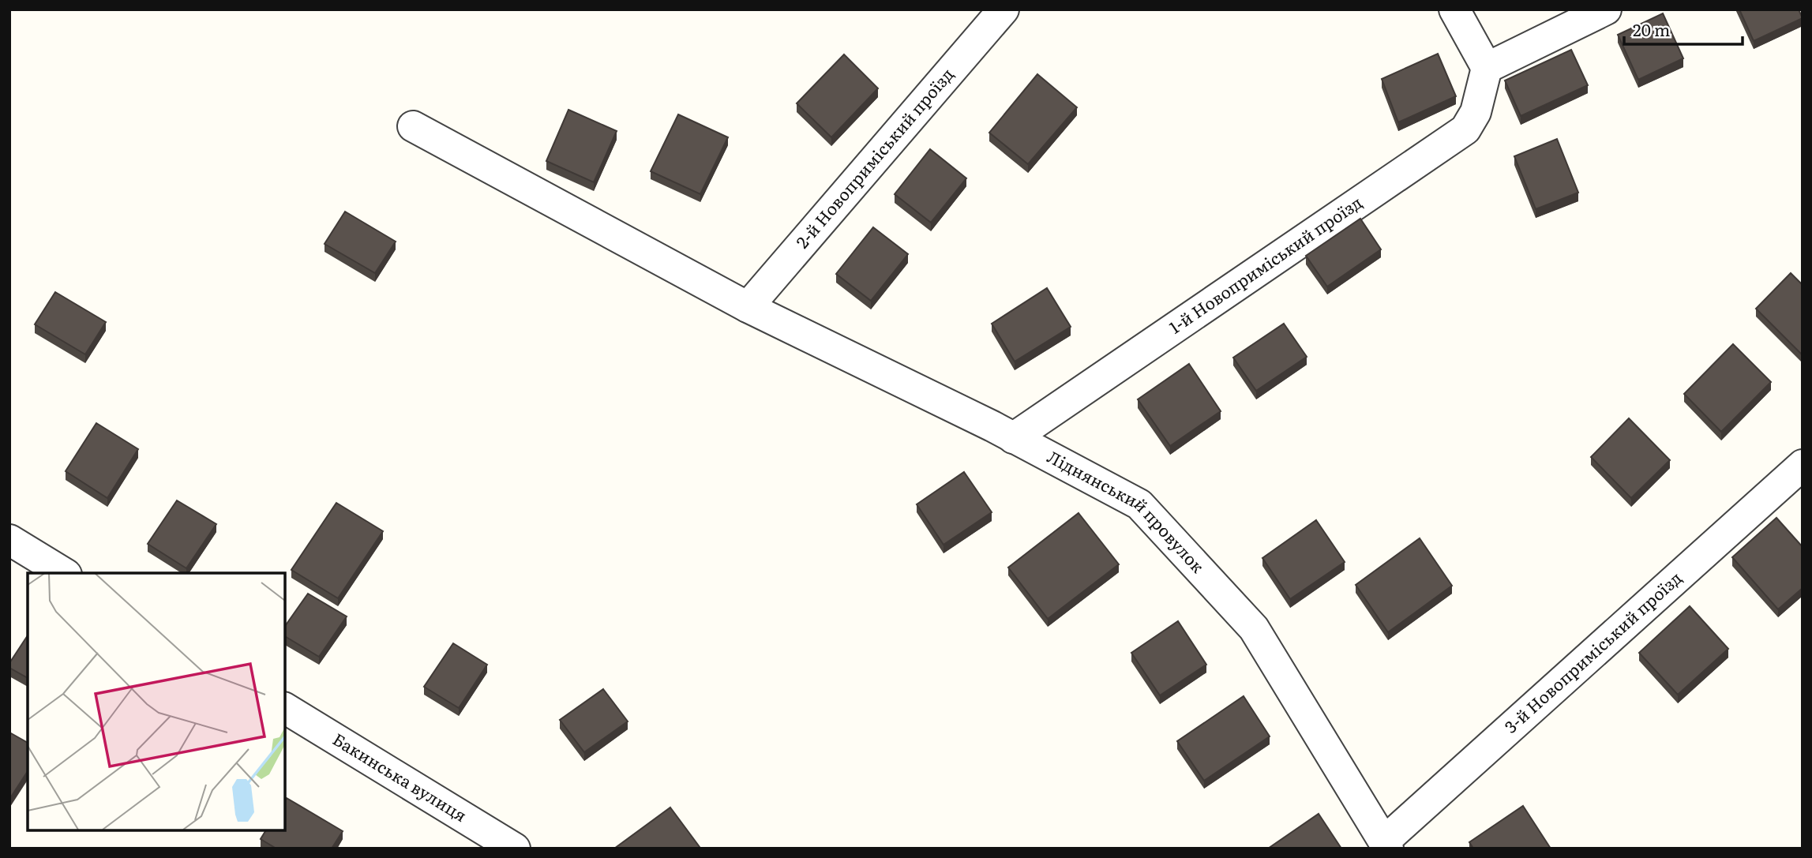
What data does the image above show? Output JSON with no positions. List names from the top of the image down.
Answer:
{
  "streets": {
    "street": [
      "2-й Новоприміський проїзд",
      "1-й Новоприміський проїзд",
      "Ліднянський провулок",
      "3-й Новоприміський проїзд",
      "Бакинська вулиця"
    ]
  },
  "crossings": [
    ["2-й Новоприміський проїзд", "Ліднянський провулок"],
    ["1-й Новоприміський проїзд", "Ліднянський провулок"],
    ["Ліднянський провулок", "3-й Новоприміський проїзд"]
  ],
  "scale_bar": "20 m"
}
